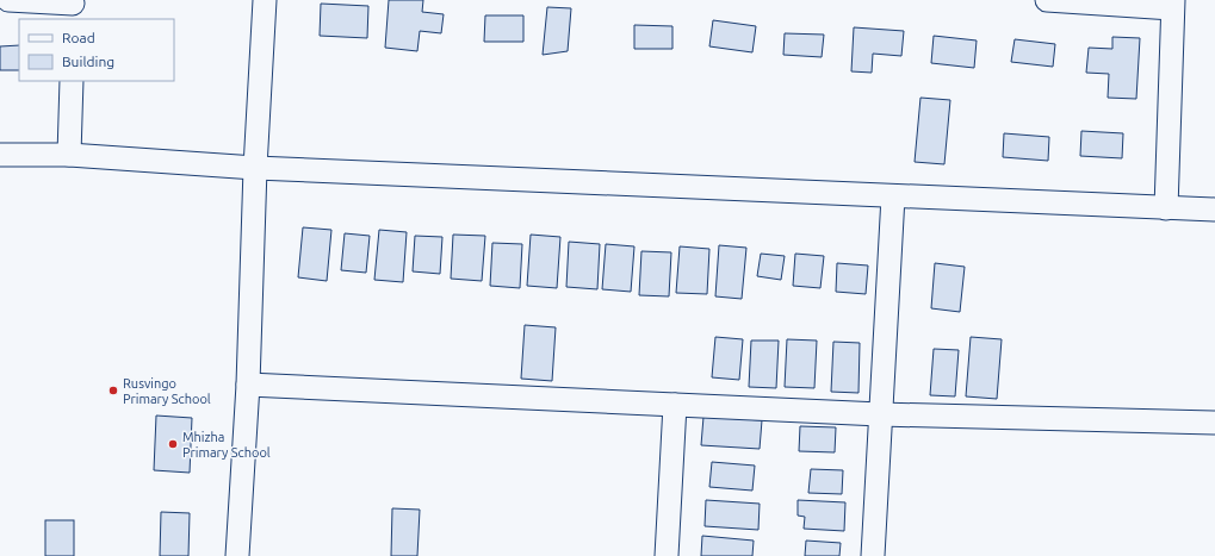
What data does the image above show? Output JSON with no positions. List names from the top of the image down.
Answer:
{
  "places": ["Rusvingo Primary School", "Mhizha Primary School"],
  "legend": ["Road", "Building"]
}
